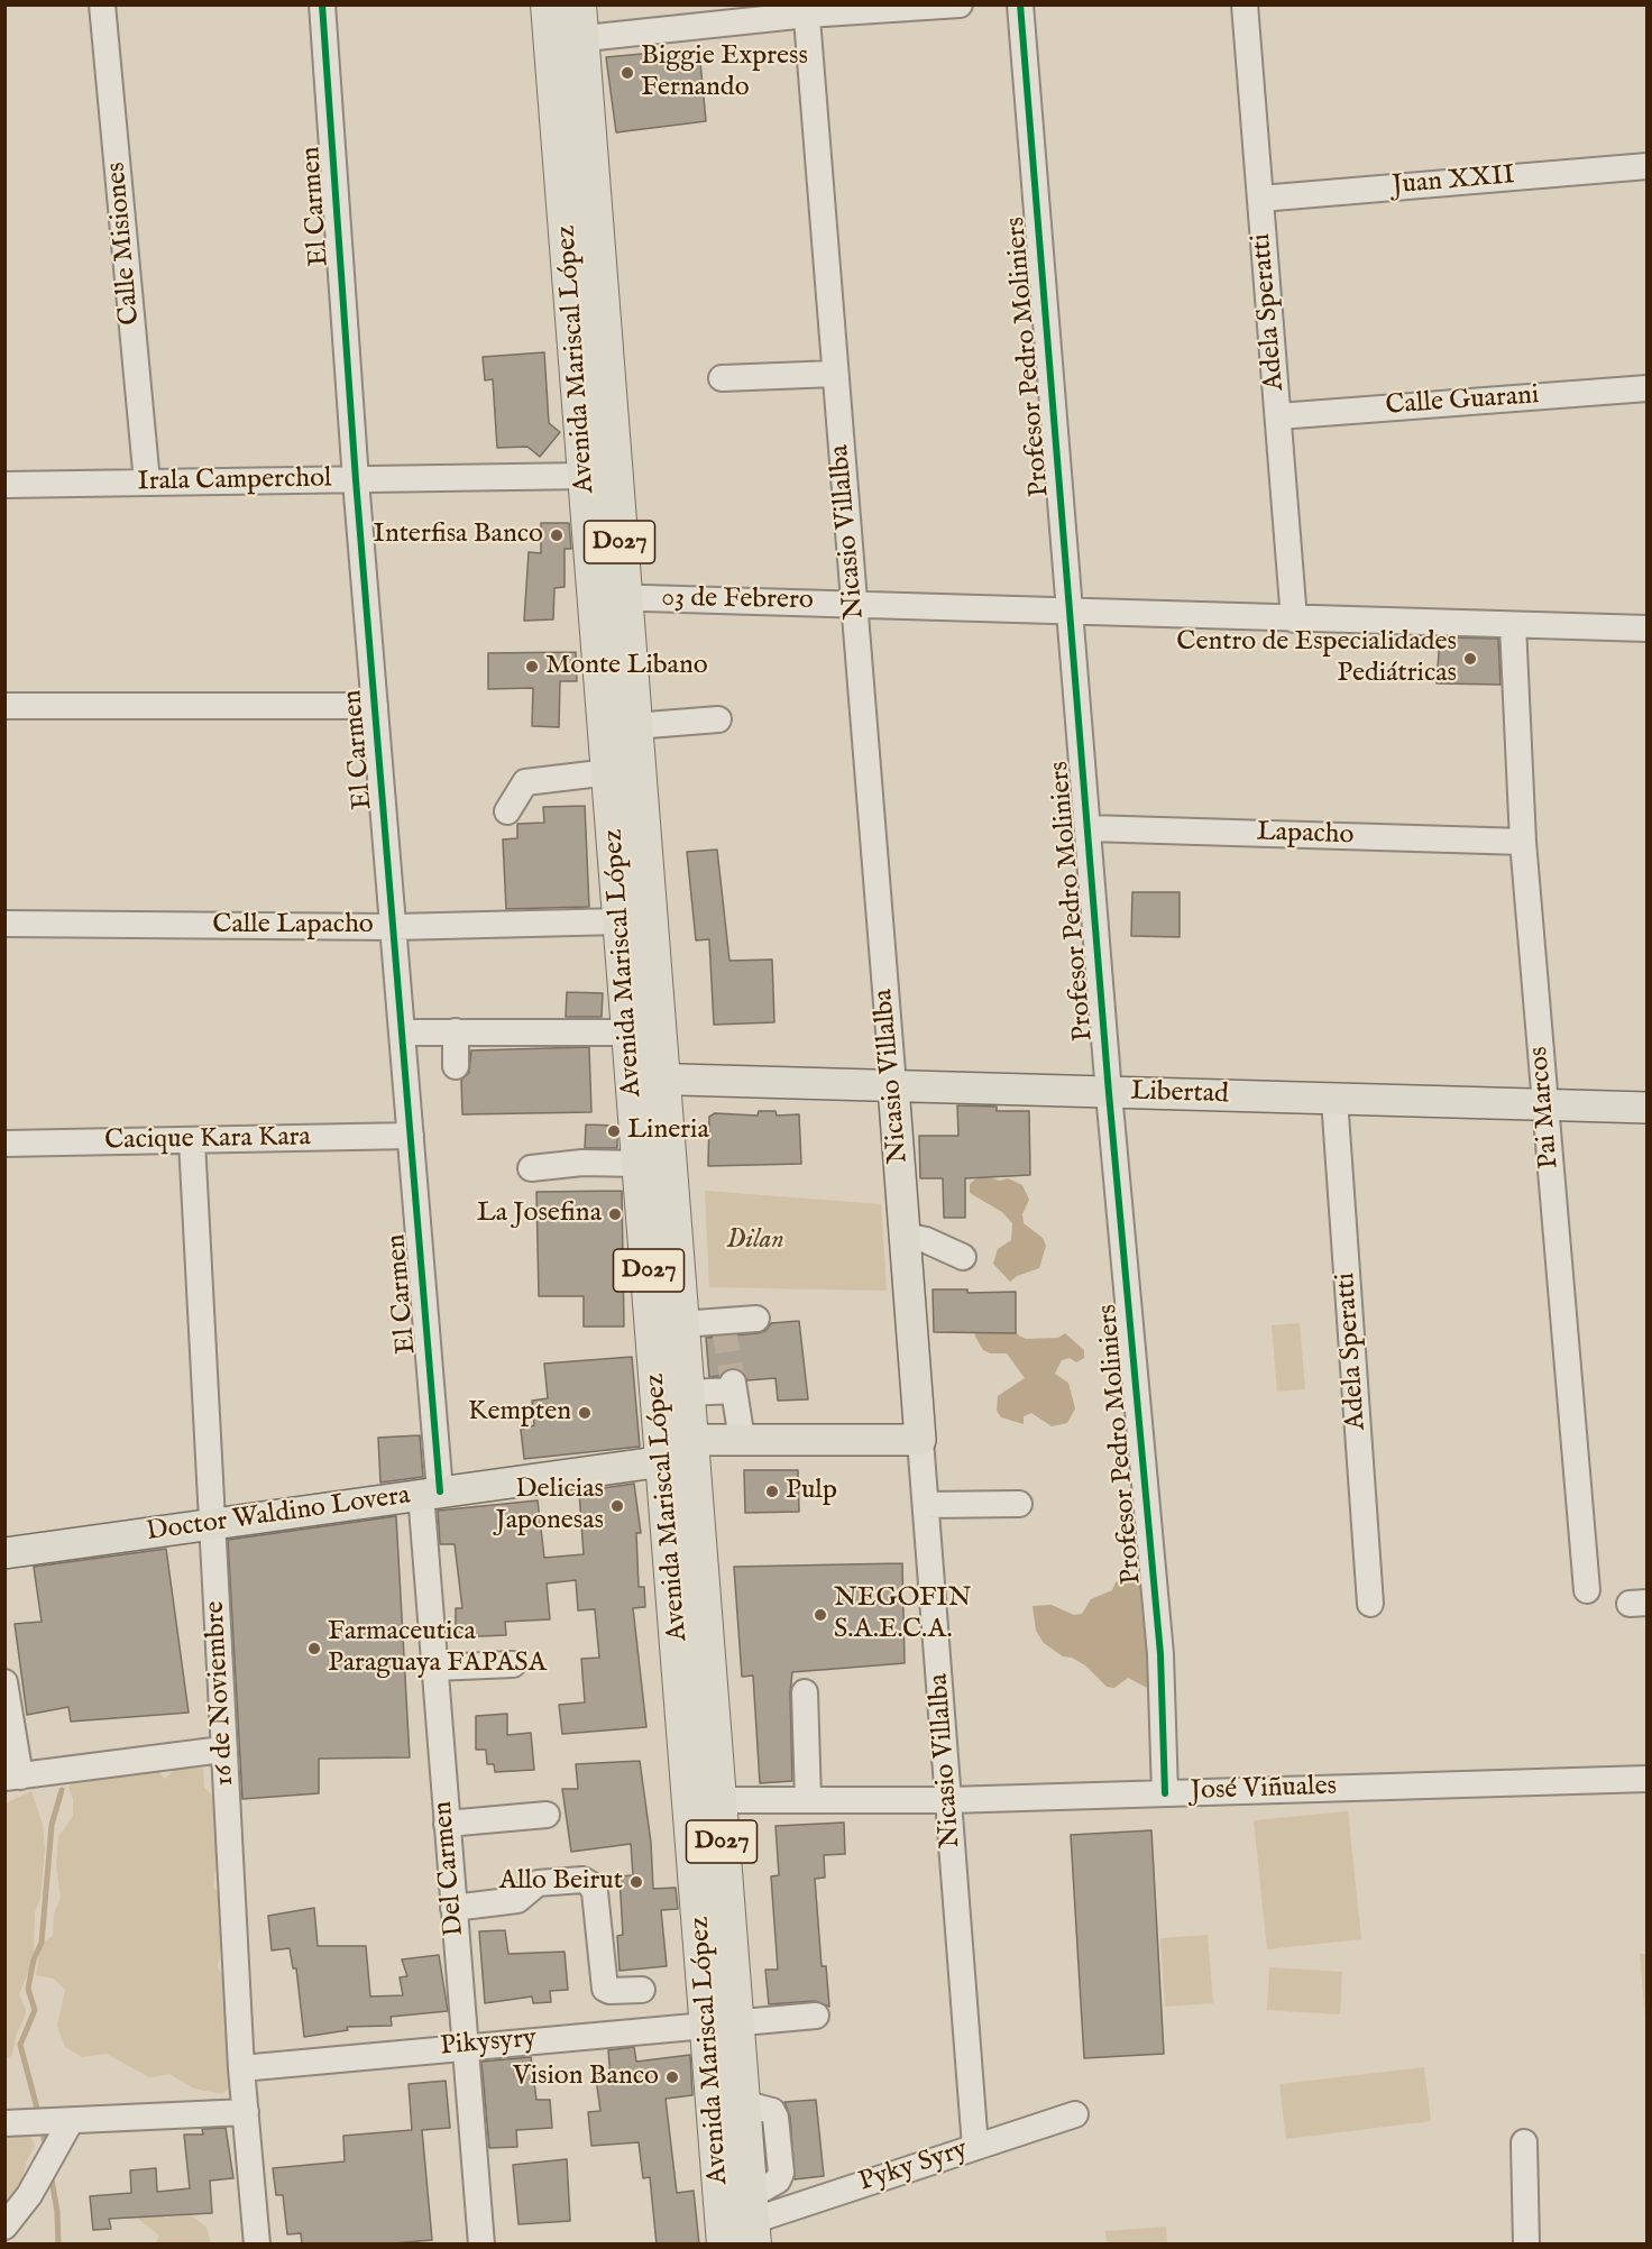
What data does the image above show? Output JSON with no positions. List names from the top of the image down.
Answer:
{
  "streets": {
    "highway": ["Avenida Mariscal López", "D027"],
    "main road": ["Nicasio Villalba", "Libertad", "Doctor Waldino Lovera"],
    "street": [
      "Juan XXII",
      "El Carmen",
      "Calle Misiones",
      "Adela Speratti",
      "Profesor Pedro Moliniers",
      "Calle Guarani",
      "Irala Camperchol",
      "03 de Febrero",
      "Lapacho",
      "Calle Lapacho",
      "Pai Marcos",
      "Cacique Kara Kara",
      "16 de Noviembre",
      "José Viñuales",
      "Del Carmen",
      "Pikysyry",
      "Pyky Syry"
    ]
  },
  "crossings": [
    ["Juan XXII", "Adela Speratti"],
    ["El Carmen", "Irala Camperchol"],
    ["El Carmen", "Calle Lapacho"],
    ["El Carmen", "Cacique Kara Kara"],
    ["El Carmen", "Doctor Waldino Lovera"],
    ["El Carmen", "Del Carmen"],
    ["Calle Misiones", "Irala Camperchol"],
    ["Adela Speratti", "Calle Guarani"],
    ["Adela Speratti", "03 de Febrero"],
    ["Adela Speratti", "Libertad"],
    ["Profesor Pedro Moliniers", "03 de Febrero"],
    ["Profesor Pedro Moliniers", "Lapacho"],
    ["Profesor Pedro Moliniers", "Libertad"],
    ["Profesor Pedro Moliniers", "José Viñuales"],
    ["Avenida Mariscal López", "Irala Camperchol"],
    ["Avenida Mariscal López", "03 de Febrero"],
    ["Avenida Mariscal López", "Calle Lapacho"],
    ["Avenida Mariscal López", "Libertad"],
    ["Avenida Mariscal López", "Doctor Waldino Lovera"],
    ["Avenida Mariscal López", "José Viñuales"],
    ["Avenida Mariscal López", "Pikysyry"],
    ["Avenida Mariscal López", "Pyky Syry"],
    ["Nicasio Villalba", "03 de Febrero"],
    ["Nicasio Villalba", "Libertad"],
    ["Nicasio Villalba", "Doctor Waldino Lovera"],
    ["Nicasio Villalba", "José Viñuales"],
    ["Nicasio Villalba", "Pyky Syry"],
    ["03 de Febrero", "Pai Marcos"],
    ["Lapacho", "Pai Marcos"],
    ["Libertad", "Pai Marcos"],
    ["Cacique Kara Kara", "16 de Noviembre"],
    ["Doctor Waldino Lovera", "16 de Noviembre"],
    ["Doctor Waldino Lovera", "Del Carmen"],
    ["16 de Noviembre", "Pikysyry"],
    ["Del Carmen", "Pikysyry"]
  ],
  "parks": ["Dilan"],
  "places": [
    "Biggie Express Fernando",
    "Interfisa Banco",
    "Centro de Especialidades Pediátricas",
    "Monte Libano",
    "Lineria",
    "La Josefina",
    "Kempten",
    "Pulp",
    "Delicias Japonesas",
    "NEGOFIN S.A.E.C.A.",
    "Farmaceutica Paraguaya FAPASA",
    "Allo Beirut",
    "Vision Banco"
  ]
}
